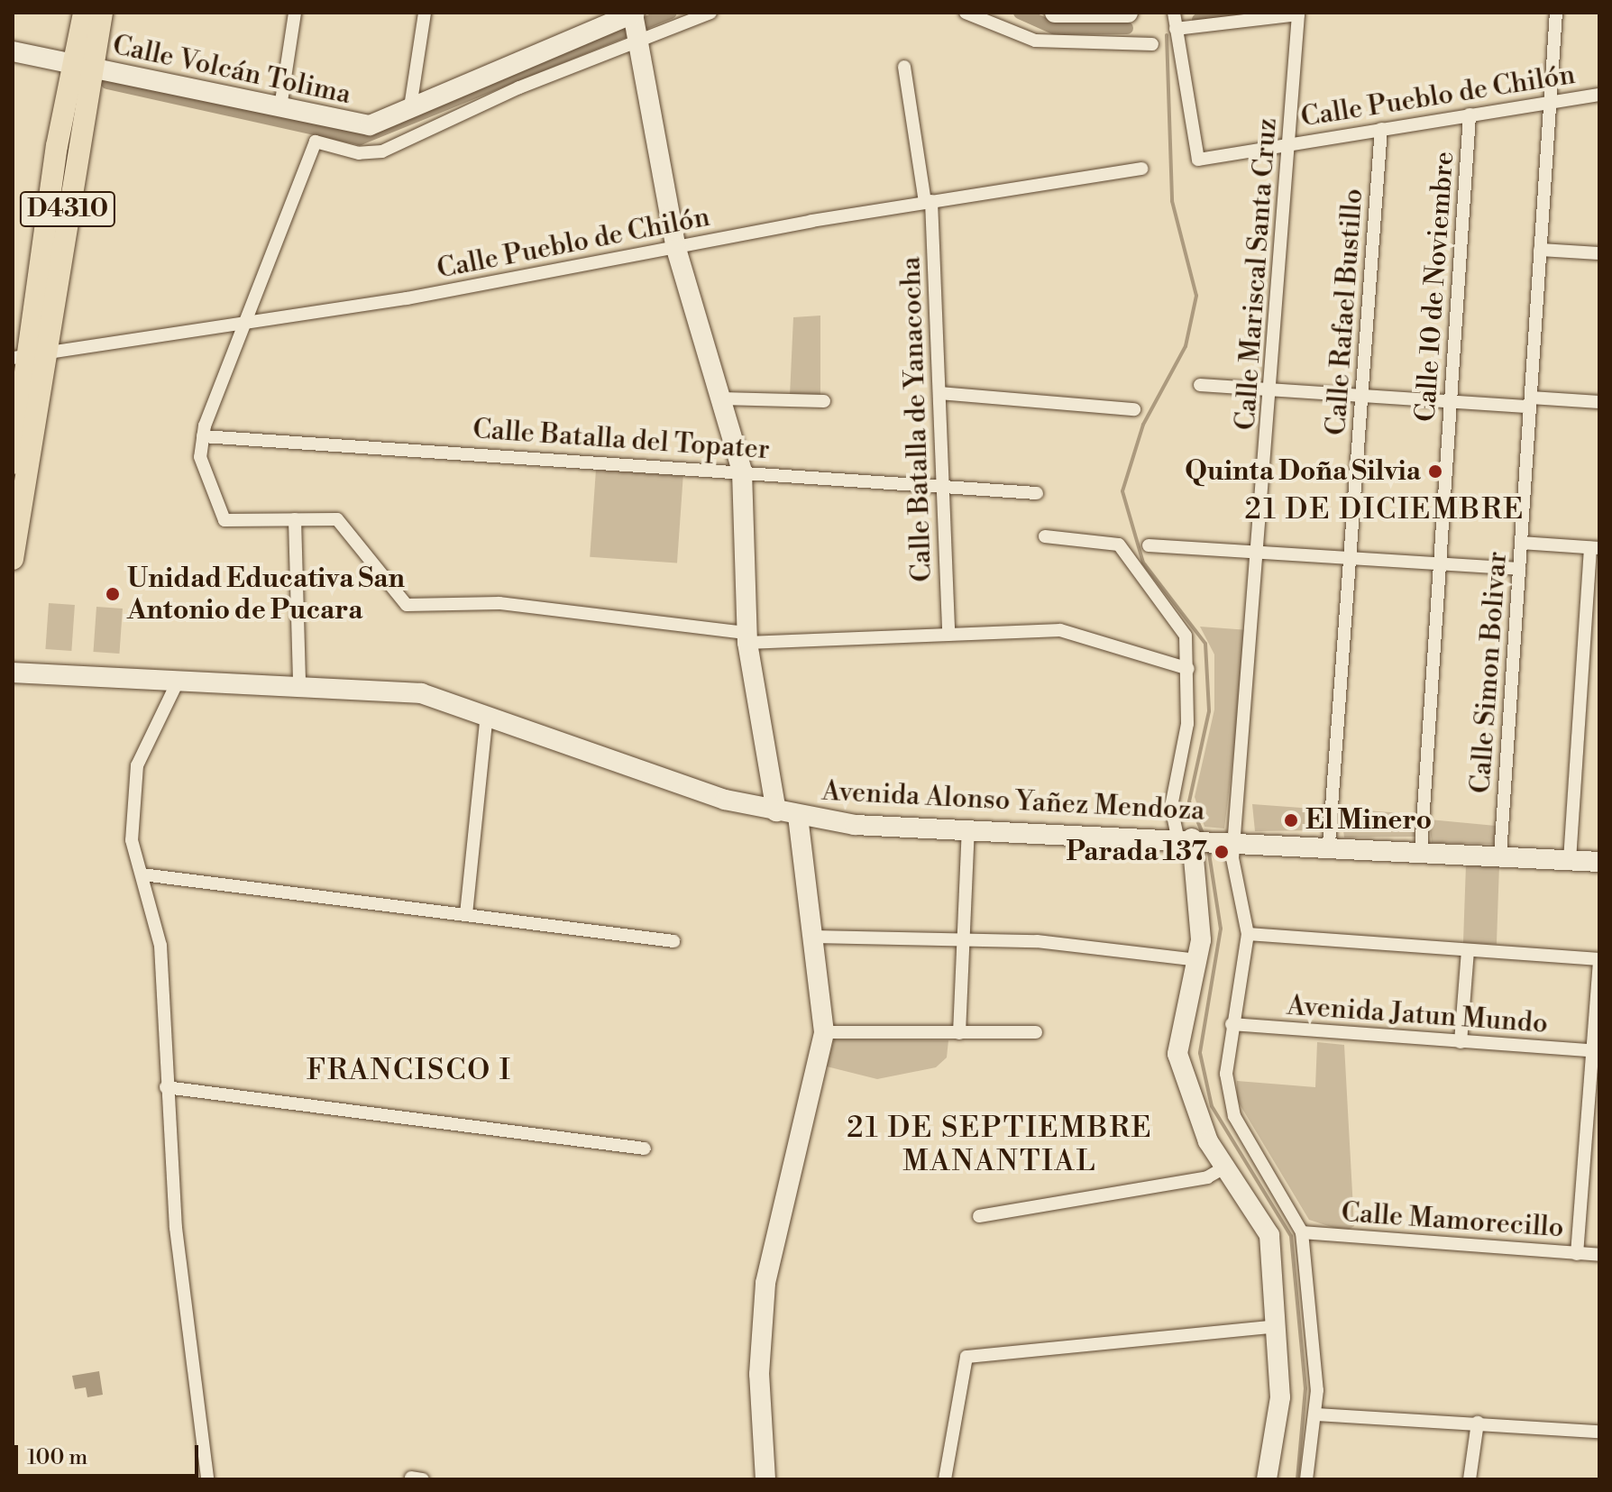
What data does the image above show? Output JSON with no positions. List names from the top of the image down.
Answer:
{
  "streets": {
    "main road": ["Calle Volcán Tolima", "D4310", "Avenida Alonso Yañez Mendoza"],
    "street": [
      "Calle Pueblo de Chilón",
      "Calle Mariscal Santa Cruz",
      "Calle 10 de Noviembre",
      "Calle Rafael Bustillo",
      "Calle Batalla de Yanacocha",
      "Calle Batalla del Topater",
      "Calle Simon Bolivar",
      "Avenida Jatun Mundo",
      "Calle Mamorecillo"
    ]
  },
  "crossings": [
    ["Calle Volcán Tolima", "Calle Pueblo de Chilón"],
    ["Calle Volcán Tolima", "D4310"],
    ["Calle Pueblo de Chilón", "D4310"],
    ["Calle Pueblo de Chilón", "Calle Mariscal Santa Cruz"],
    ["Calle Pueblo de Chilón", "Calle 10 de Noviembre"],
    ["Calle Pueblo de Chilón", "Calle Rafael Bustillo"],
    ["Calle Pueblo de Chilón", "Calle Batalla de Yanacocha"],
    ["Calle Mariscal Santa Cruz", "Avenida Alonso Yañez Mendoza"],
    ["Calle Mariscal Santa Cruz", "Avenida Jatun Mundo"],
    ["Calle Mariscal Santa Cruz", "Calle Mamorecillo"],
    ["Calle 10 de Noviembre", "Avenida Alonso Yañez Mendoza"],
    ["Calle Rafael Bustillo", "Avenida Alonso Yañez Mendoza"],
    ["Calle Batalla de Yanacocha", "Calle Batalla del Topater"],
    ["Calle Simon Bolivar", "Avenida Alonso Yañez Mendoza"]
  ],
  "districts": ["21 DE DICIEMBRE", "FRANCISCO I", "21 DE SEPTIEMBRE MANANTIAL"],
  "places": [
    "Quinta Doña Silvia",
    "Unidad Educativa San Antonio de Pucara",
    "El Minero",
    "Parada 137"
  ],
  "scale_bar": "100 m"
}
